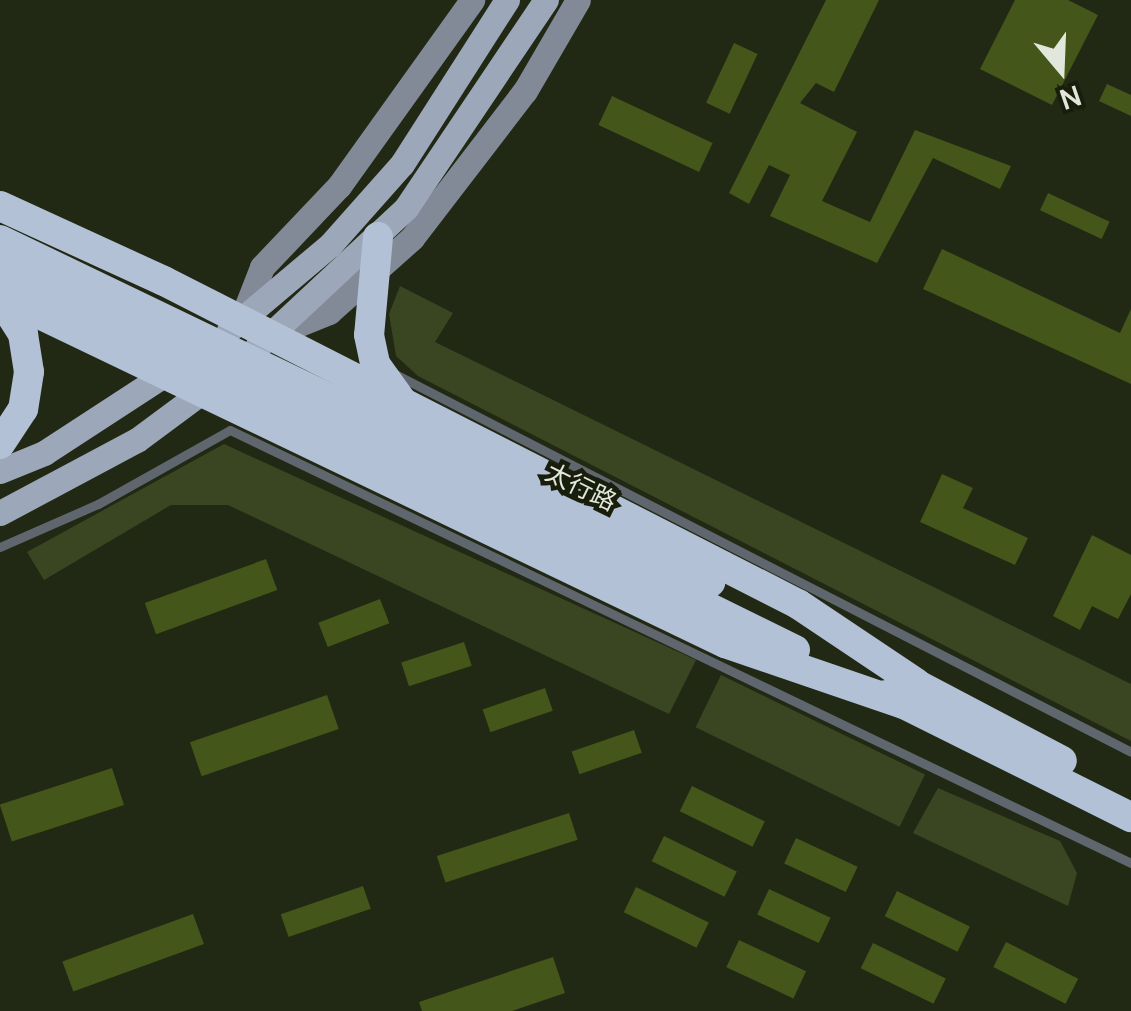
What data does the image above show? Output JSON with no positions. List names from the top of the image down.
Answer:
{
  "streets": {
    "highway": ["太行路"]
  },
  "north": "bottom"
}
